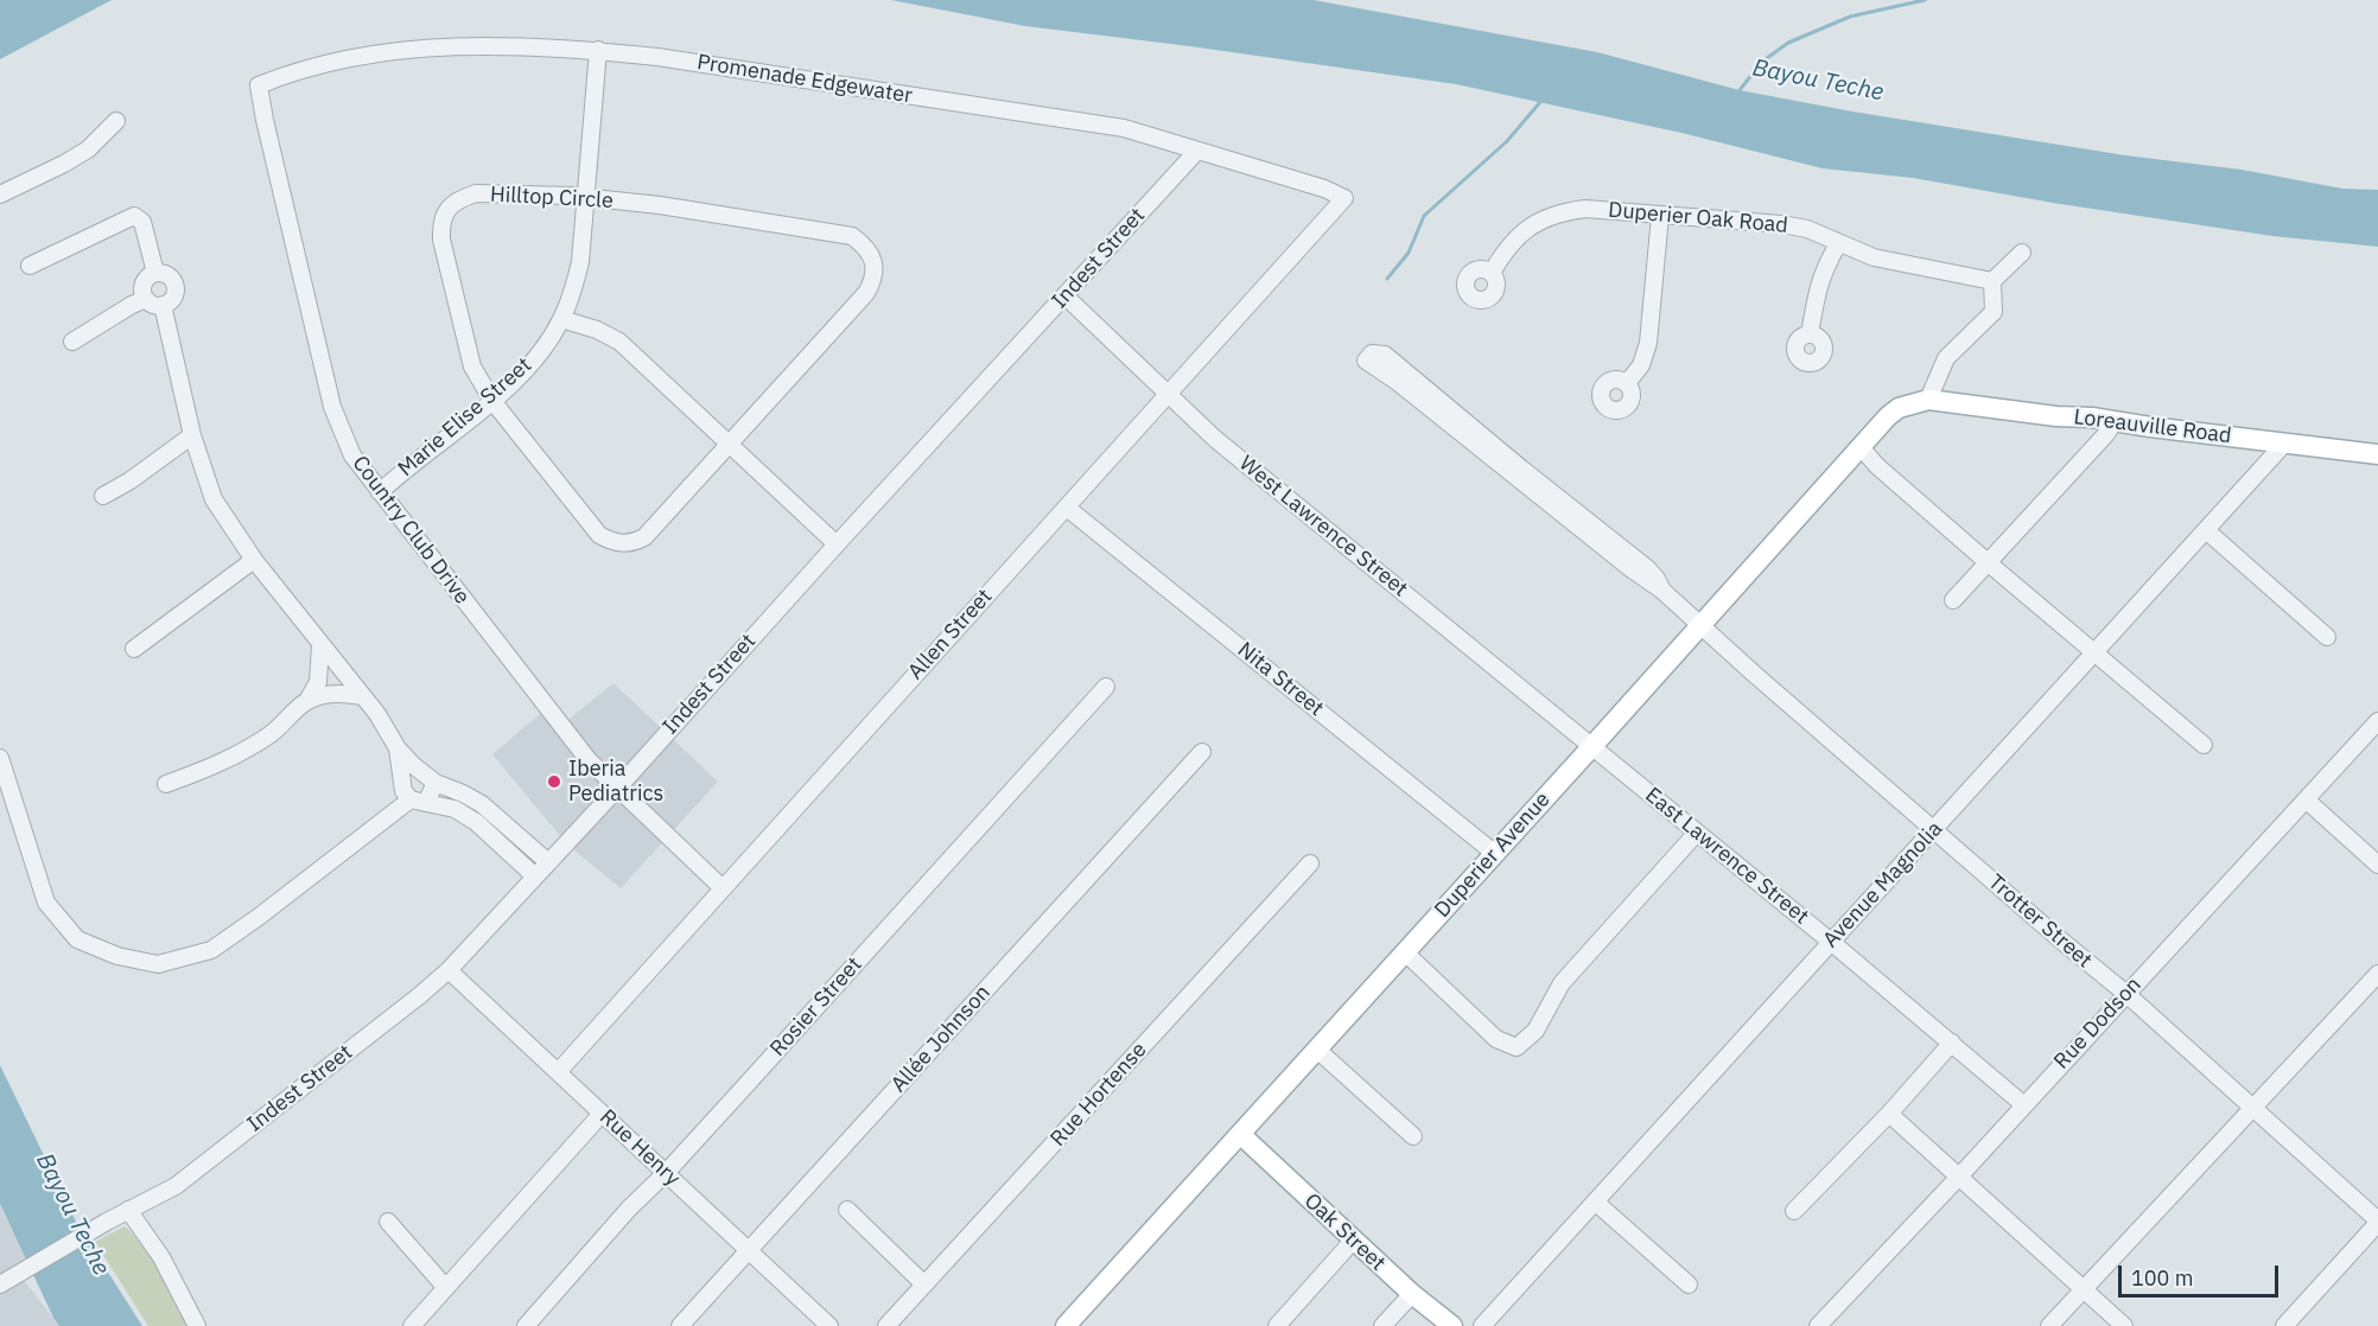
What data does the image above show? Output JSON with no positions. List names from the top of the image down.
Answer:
{
  "streets": {
    "main road": ["Loreauville Road", "Duperier Avenue", "Oak Street"],
    "street": [
      "Promenade Edgewater",
      "Hilltop Circle",
      "Duperier Oak Road",
      "Indest Street",
      "Marie Elise Street",
      "West Lawrence Street",
      "Country Club Drive",
      "Allen Street",
      "Nita Street",
      "East Lawrence Street",
      "Avenue Magnolia",
      "Trotter Street",
      "Rosier Street",
      "Rue Dodson",
      "Allée Johnson",
      "Rue Hortense",
      "Rue Henry"
    ]
  },
  "crossings": [
    ["Promenade Edgewater", "Indest Street"],
    ["Promenade Edgewater", "Marie Elise Street"],
    ["Promenade Edgewater", "Country Club Drive"],
    ["Promenade Edgewater", "Allen Street"],
    ["Hilltop Circle", "Marie Elise Street"],
    ["Indest Street", "West Lawrence Street"],
    ["Indest Street", "Country Club Drive"],
    ["Indest Street", "Rue Henry"],
    ["Marie Elise Street", "Country Club Drive"],
    ["Loreauville Road", "Duperier Avenue"],
    ["Loreauville Road", "Avenue Magnolia"],
    ["West Lawrence Street", "Allen Street"],
    ["West Lawrence Street", "Duperier Avenue"],
    ["West Lawrence Street", "East Lawrence Street"],
    ["Country Club Drive", "Allen Street"],
    ["Allen Street", "Nita Street"],
    ["Allen Street", "Rue Henry"],
    ["Nita Street", "Duperier Avenue"],
    ["Duperier Avenue", "East Lawrence Street"],
    ["Duperier Avenue", "Trotter Street"],
    ["Duperier Avenue", "Oak Street"],
    ["East Lawrence Street", "Avenue Magnolia"],
    ["East Lawrence Street", "Rue Dodson"],
    ["Avenue Magnolia", "Trotter Street"],
    ["Trotter Street", "Rue Dodson"],
    ["Rosier Street", "Rue Henry"],
    ["Allée Johnson", "Rue Henry"]
  ],
  "water": ["Bayou Teche"],
  "places": ["Iberia Pediatrics"],
  "scale_bar": "100 m"
}
